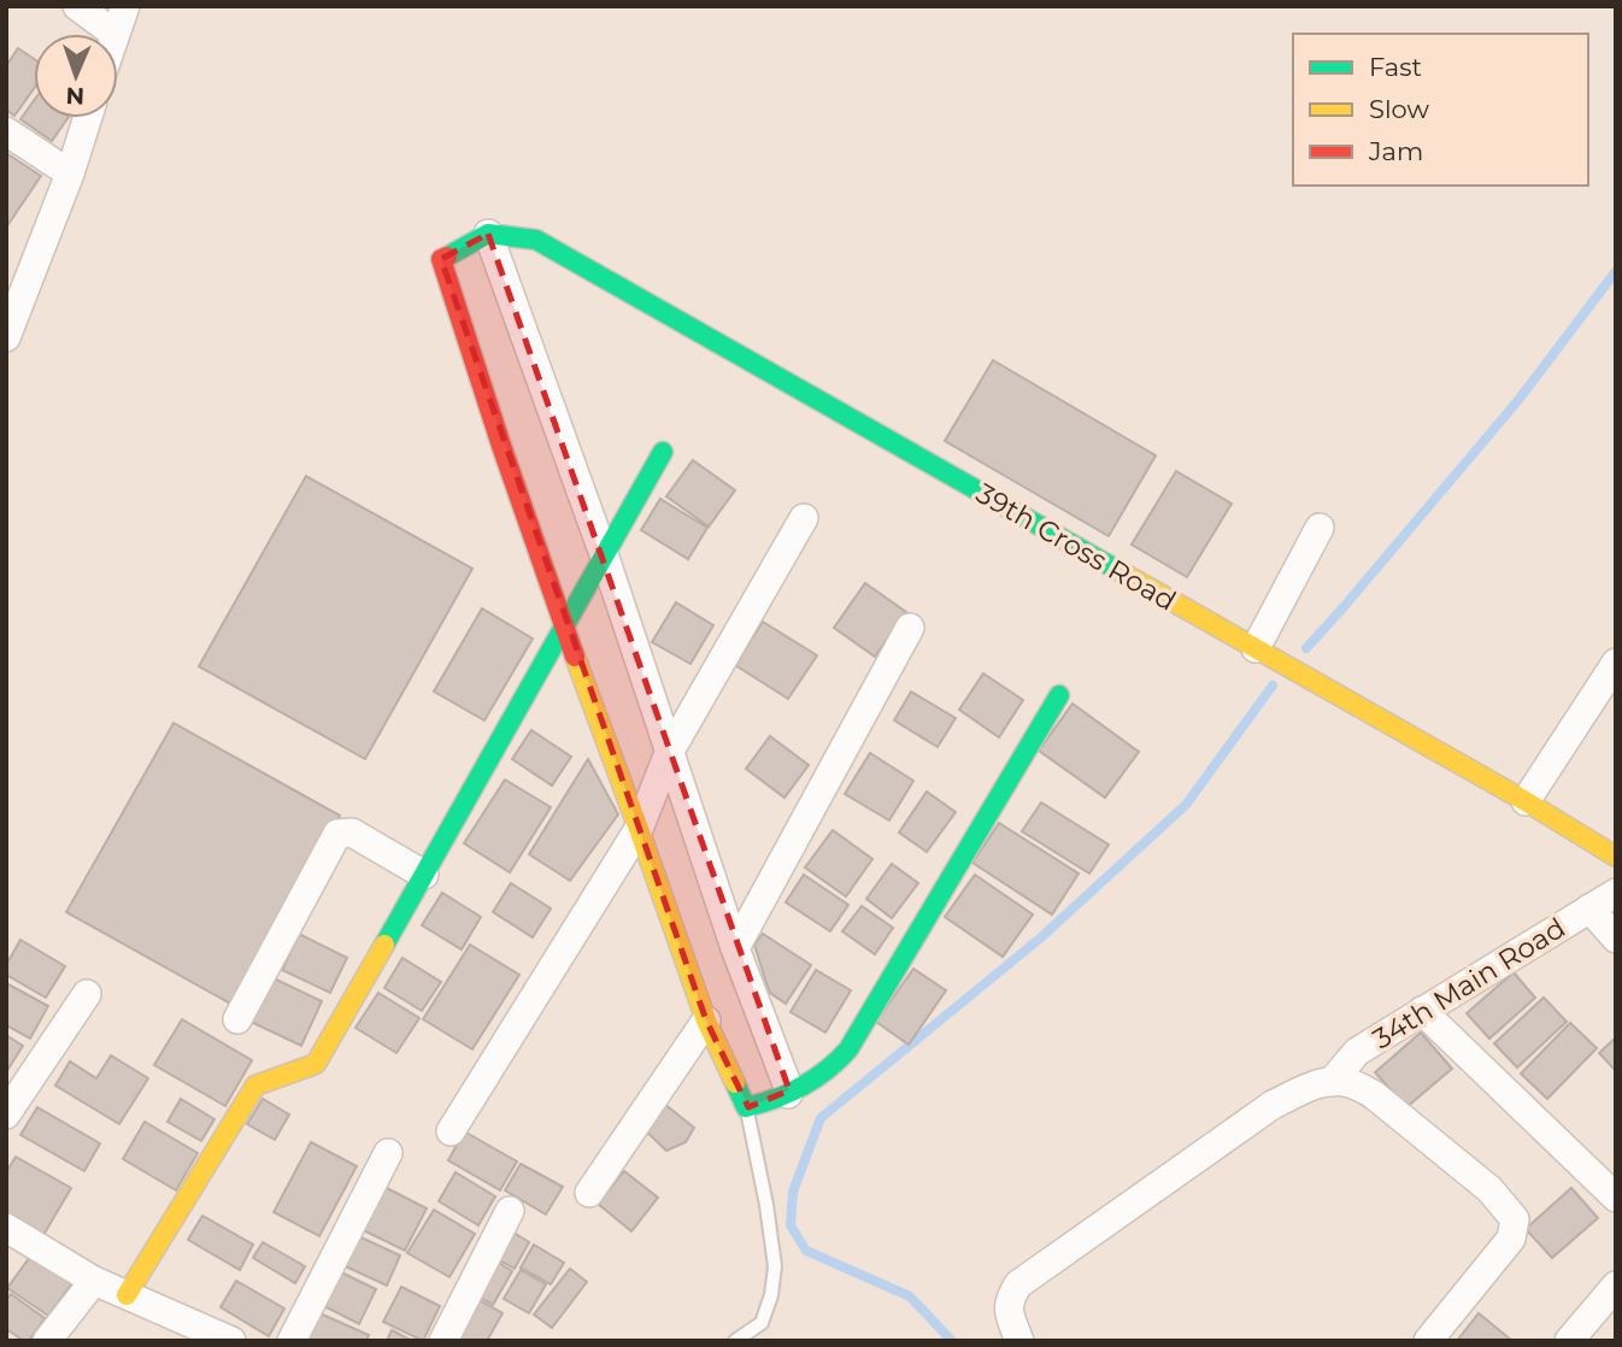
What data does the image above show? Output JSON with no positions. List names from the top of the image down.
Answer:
{
  "streets": {
    "street": ["39th Cross Road", "34th Main Road"]
  },
  "legend": ["Fast", "Slow", "Jam"],
  "north": "bottom"
}
